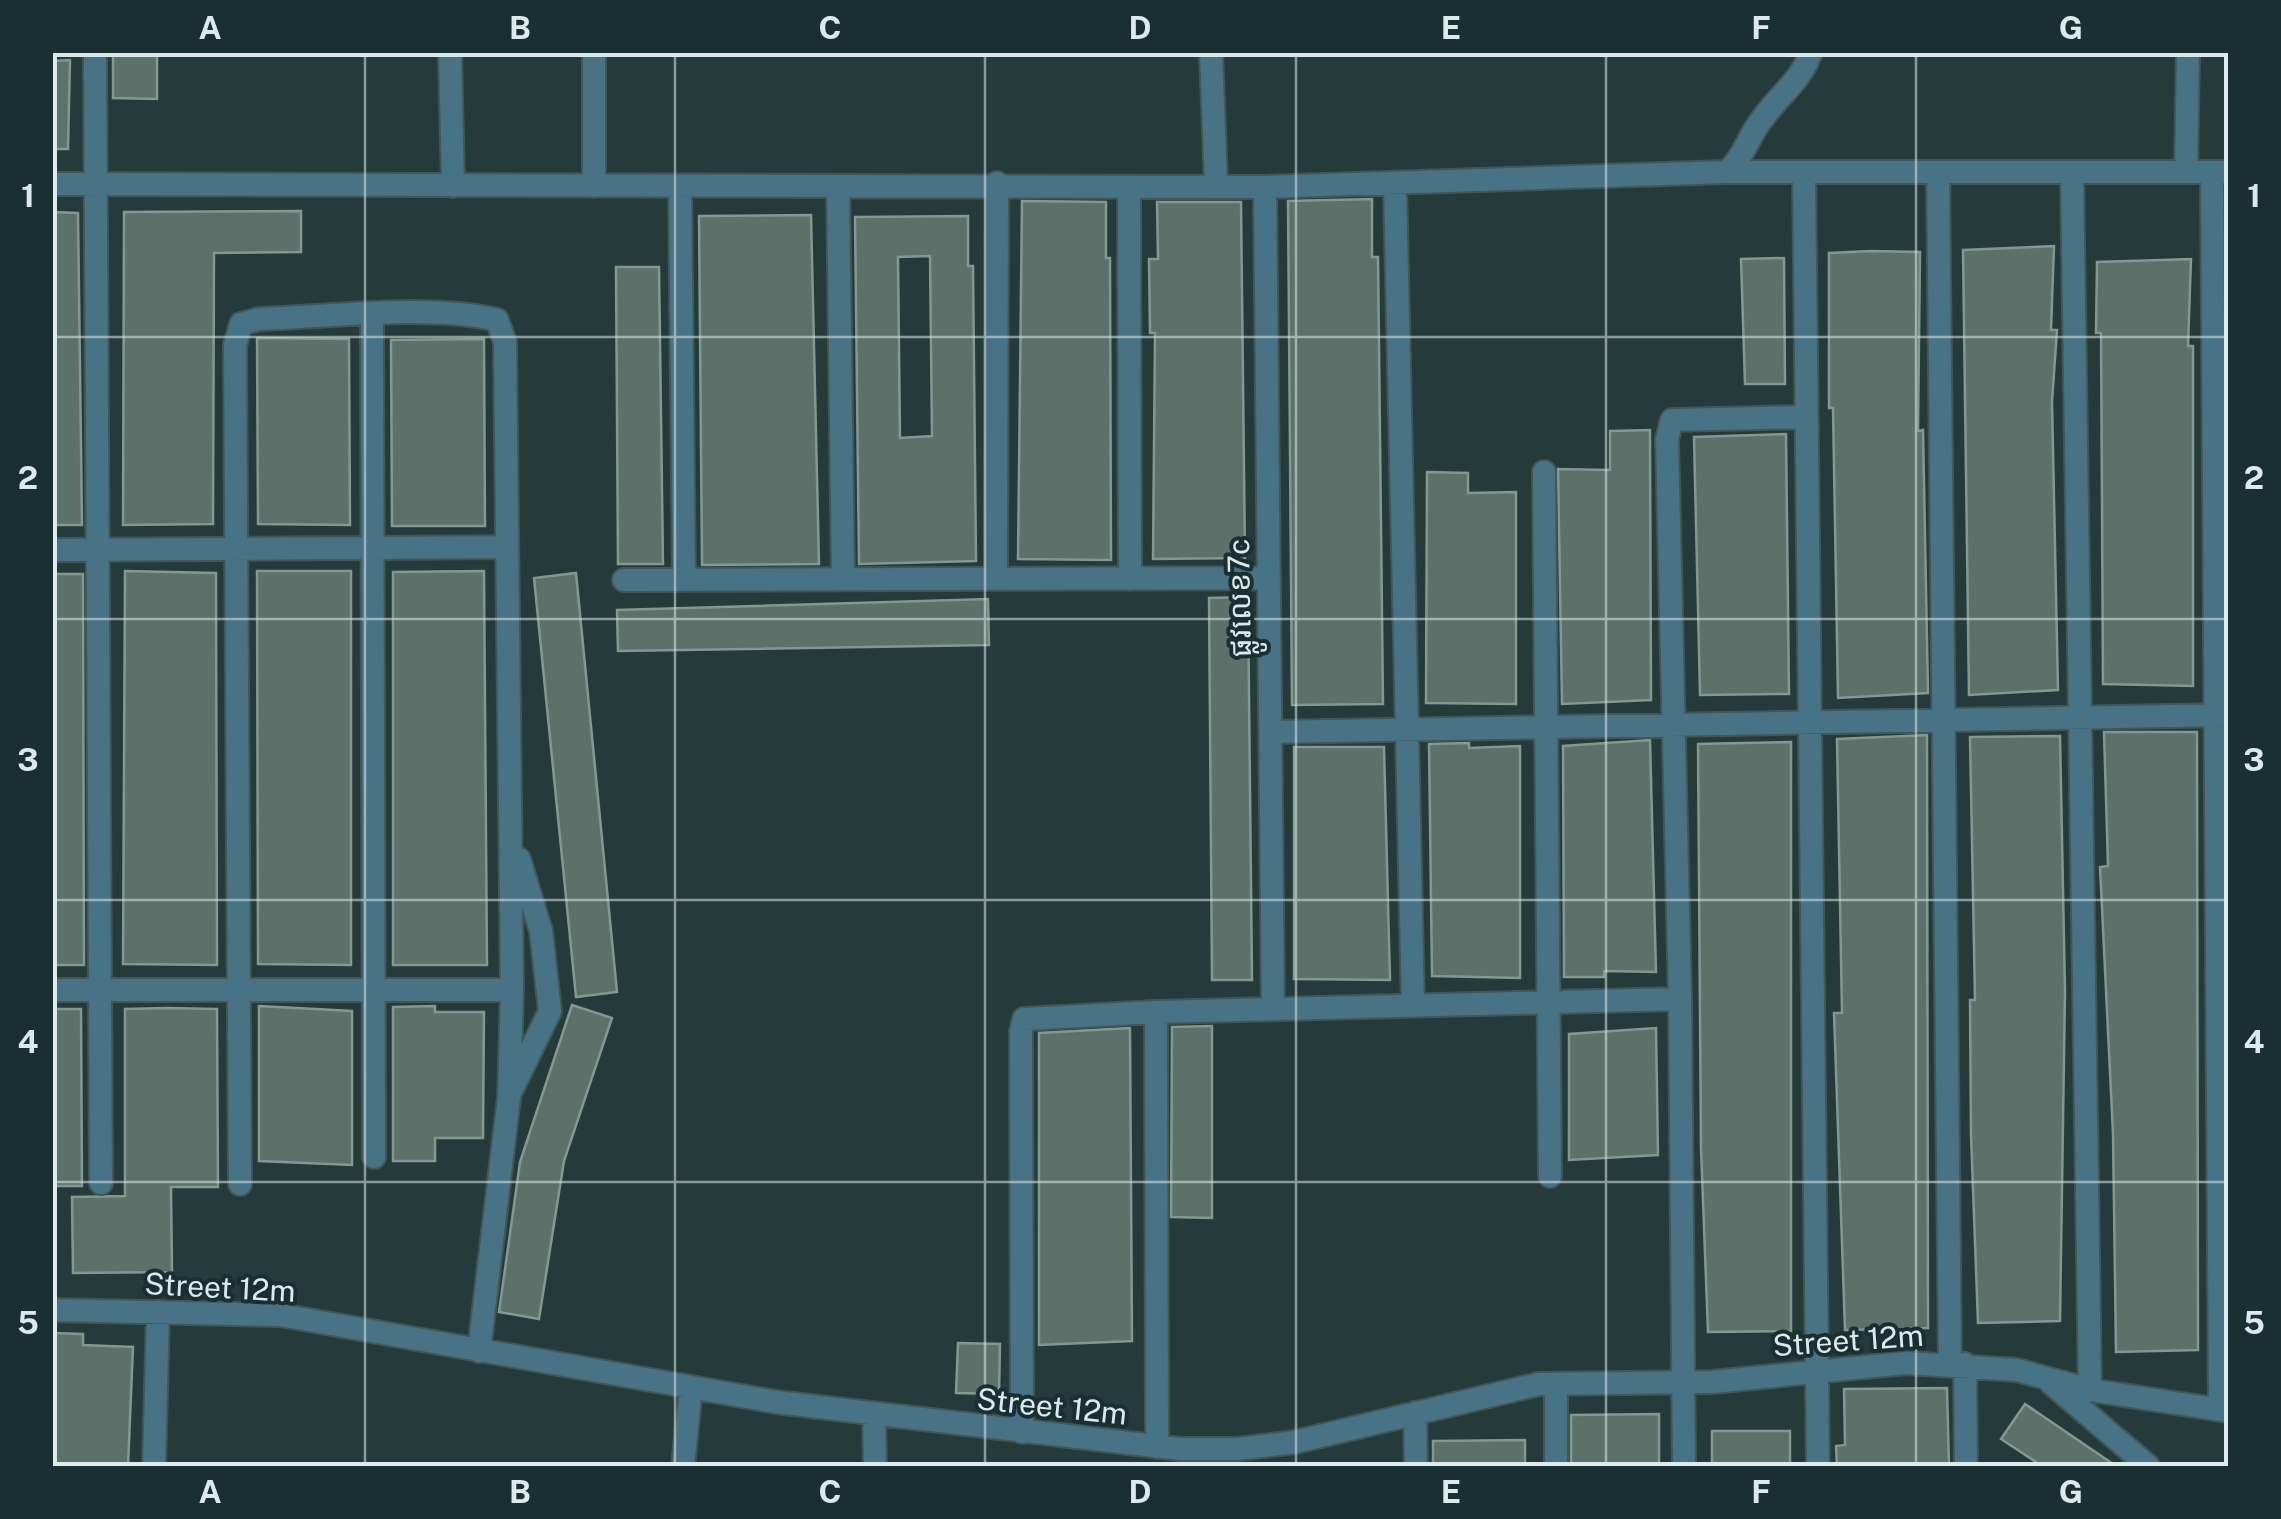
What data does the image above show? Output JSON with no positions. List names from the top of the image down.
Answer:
{
  "streets": {
    "street": ["ផ្លូវលេខ7c", "Street 12m"]
  },
  "grid": {
    "columns": [
      "A",
      "B",
      "C",
      "D",
      "E",
      "F",
      "G"
    ],
    "rows": [
      "1",
      "2",
      "3",
      "4",
      "5"
    ]
  }
}
